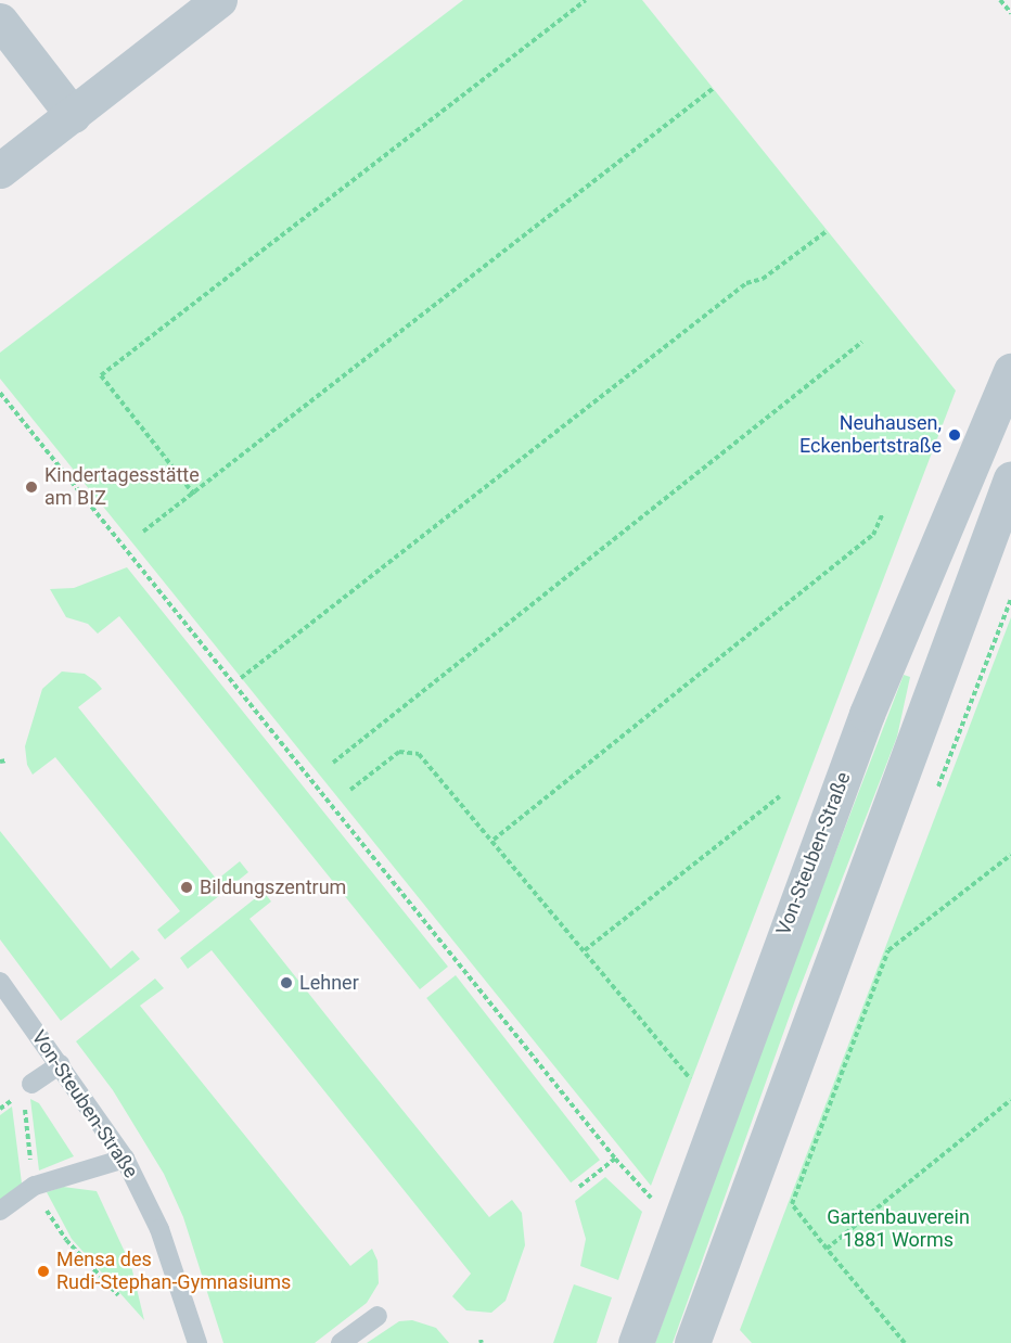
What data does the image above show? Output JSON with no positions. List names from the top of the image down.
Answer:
{
  "streets": {
    "street": ["Von-Steuben-Straße"]
  },
  "parks": ["Gartenbauverein 1881 Worms"],
  "places": [
    "Neuhausen, Eckenbertstraße",
    "Kindertagesstätte am BIZ",
    "Bildungszentrum",
    "Lehner",
    "Mensa des Rudi-Stephan-Gymnasiums"
  ]
}
